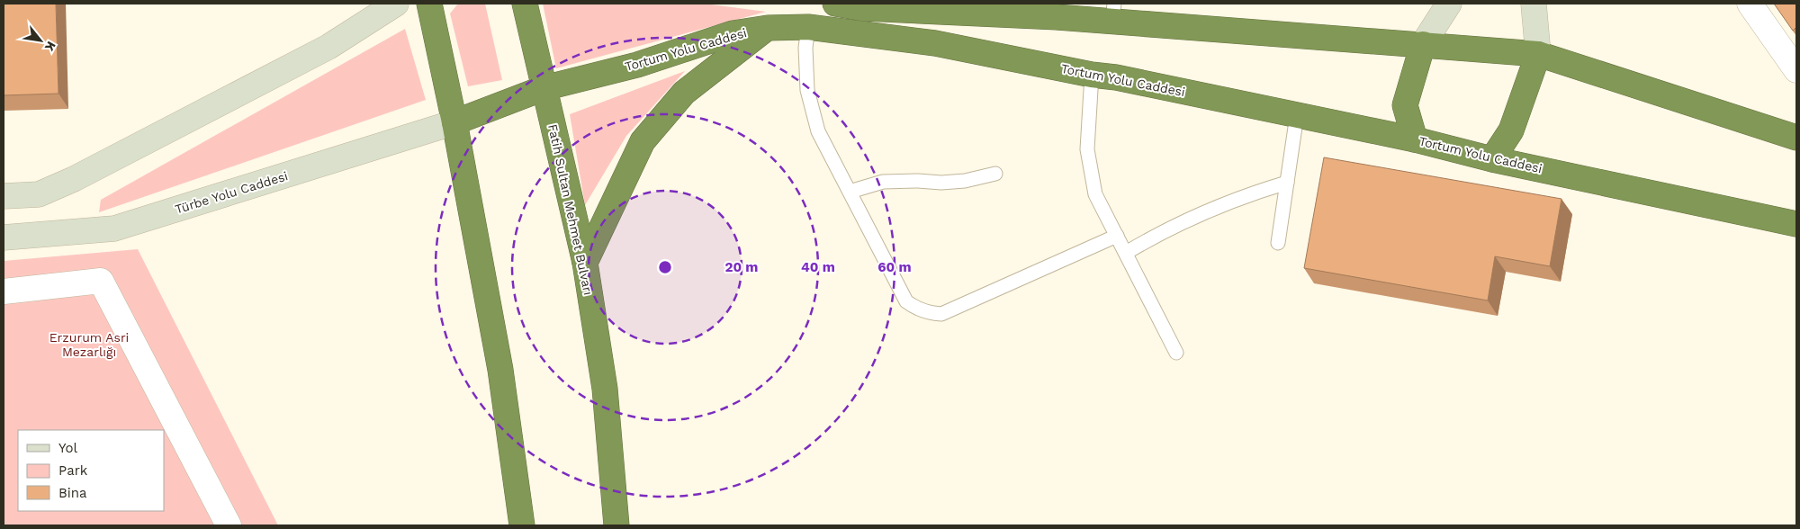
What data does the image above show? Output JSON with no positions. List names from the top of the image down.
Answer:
{
  "streets": {
    "highway": ["Tortum Yolu Caddesi", "Fatih Sultan Mehmet Bulvarı"],
    "street": ["Türbe Yolu Caddesi"]
  },
  "crossings": [
    ["Tortum Yolu Caddesi", "Türbe Yolu Caddesi"],
    ["Tortum Yolu Caddesi", "Fatih Sultan Mehmet Bulvarı"]
  ],
  "parks": ["Erzurum Asri Mezarlığı"],
  "legend": ["Yol", "Park", "Bina"],
  "north": "bottom right",
  "rings": ["20 m", "40 m", "60 m"]
}
